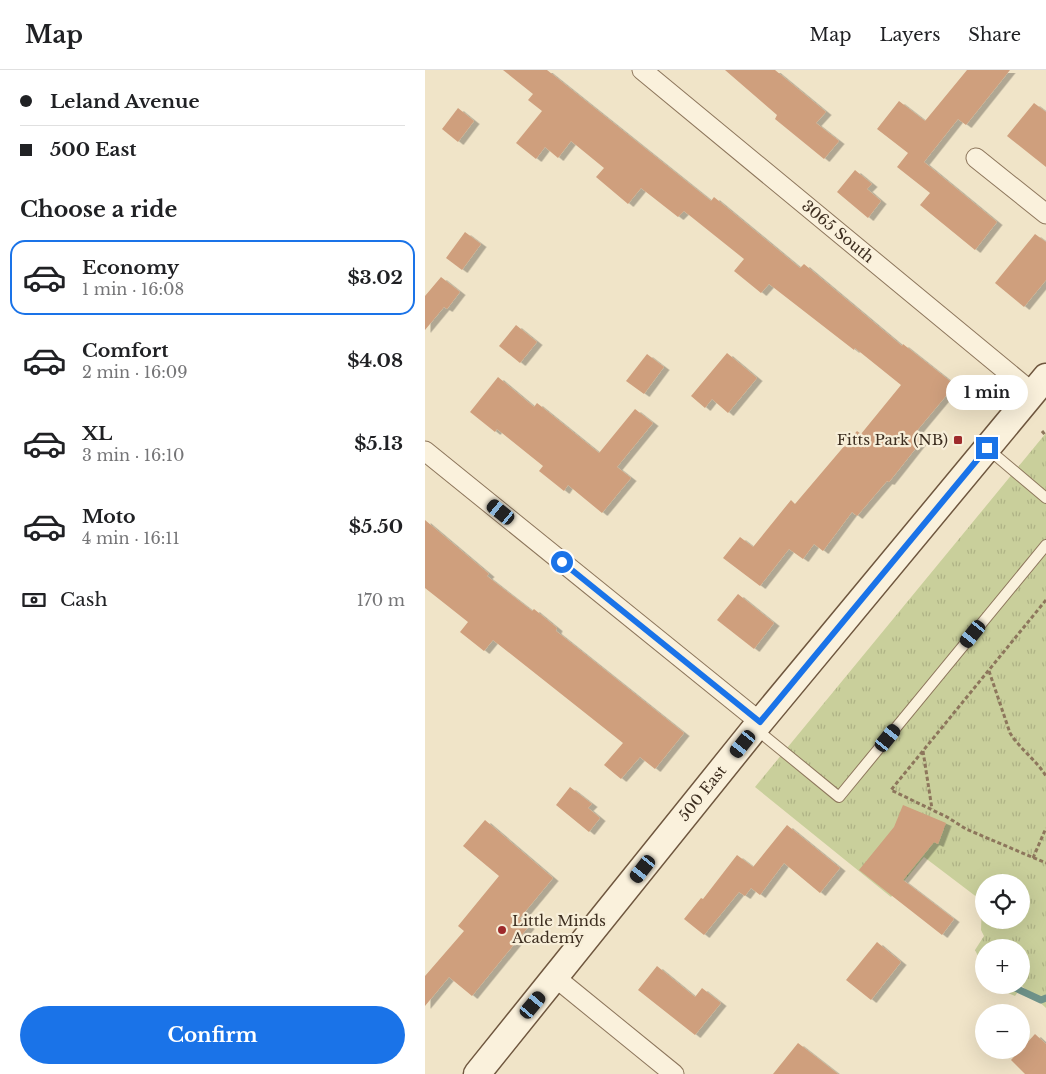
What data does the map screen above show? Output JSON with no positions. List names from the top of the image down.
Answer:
{
  "streets": {
    "street": ["3065 South", "500 East"]
  },
  "crossings": [
    ["3065 South", "500 East"]
  ],
  "places": {
    "transit": ["Fitts Park (NB)"],
    "other": ["Little Minds Academy"]
  },
  "page": {
    "header": "Map",
    "nav": ["Map", "Layers", "Share"],
    "banner": ["Leland Avenue", "500 East"],
    "heading": "Choose a ride",
    "list": [
      {
        "name": "Economy",
        "note": "1 min · 16:08",
        "value": "$3.02"
      },
      {
        "name": "Comfort",
        "note": "2 min · 16:09",
        "value": "$4.08"
      },
      {
        "name": "XL",
        "note": "3 min · 16:10",
        "value": "$5.13"
      },
      {
        "name": "Moto",
        "note": "4 min · 16:11",
        "value": "$5.50"
      }
    ],
    "bubble": "1 min",
    "pay": ["Cash", "170 m"],
    "map_buttons": ["+", "−"],
    "buttons": "Confirm"
  }
}
